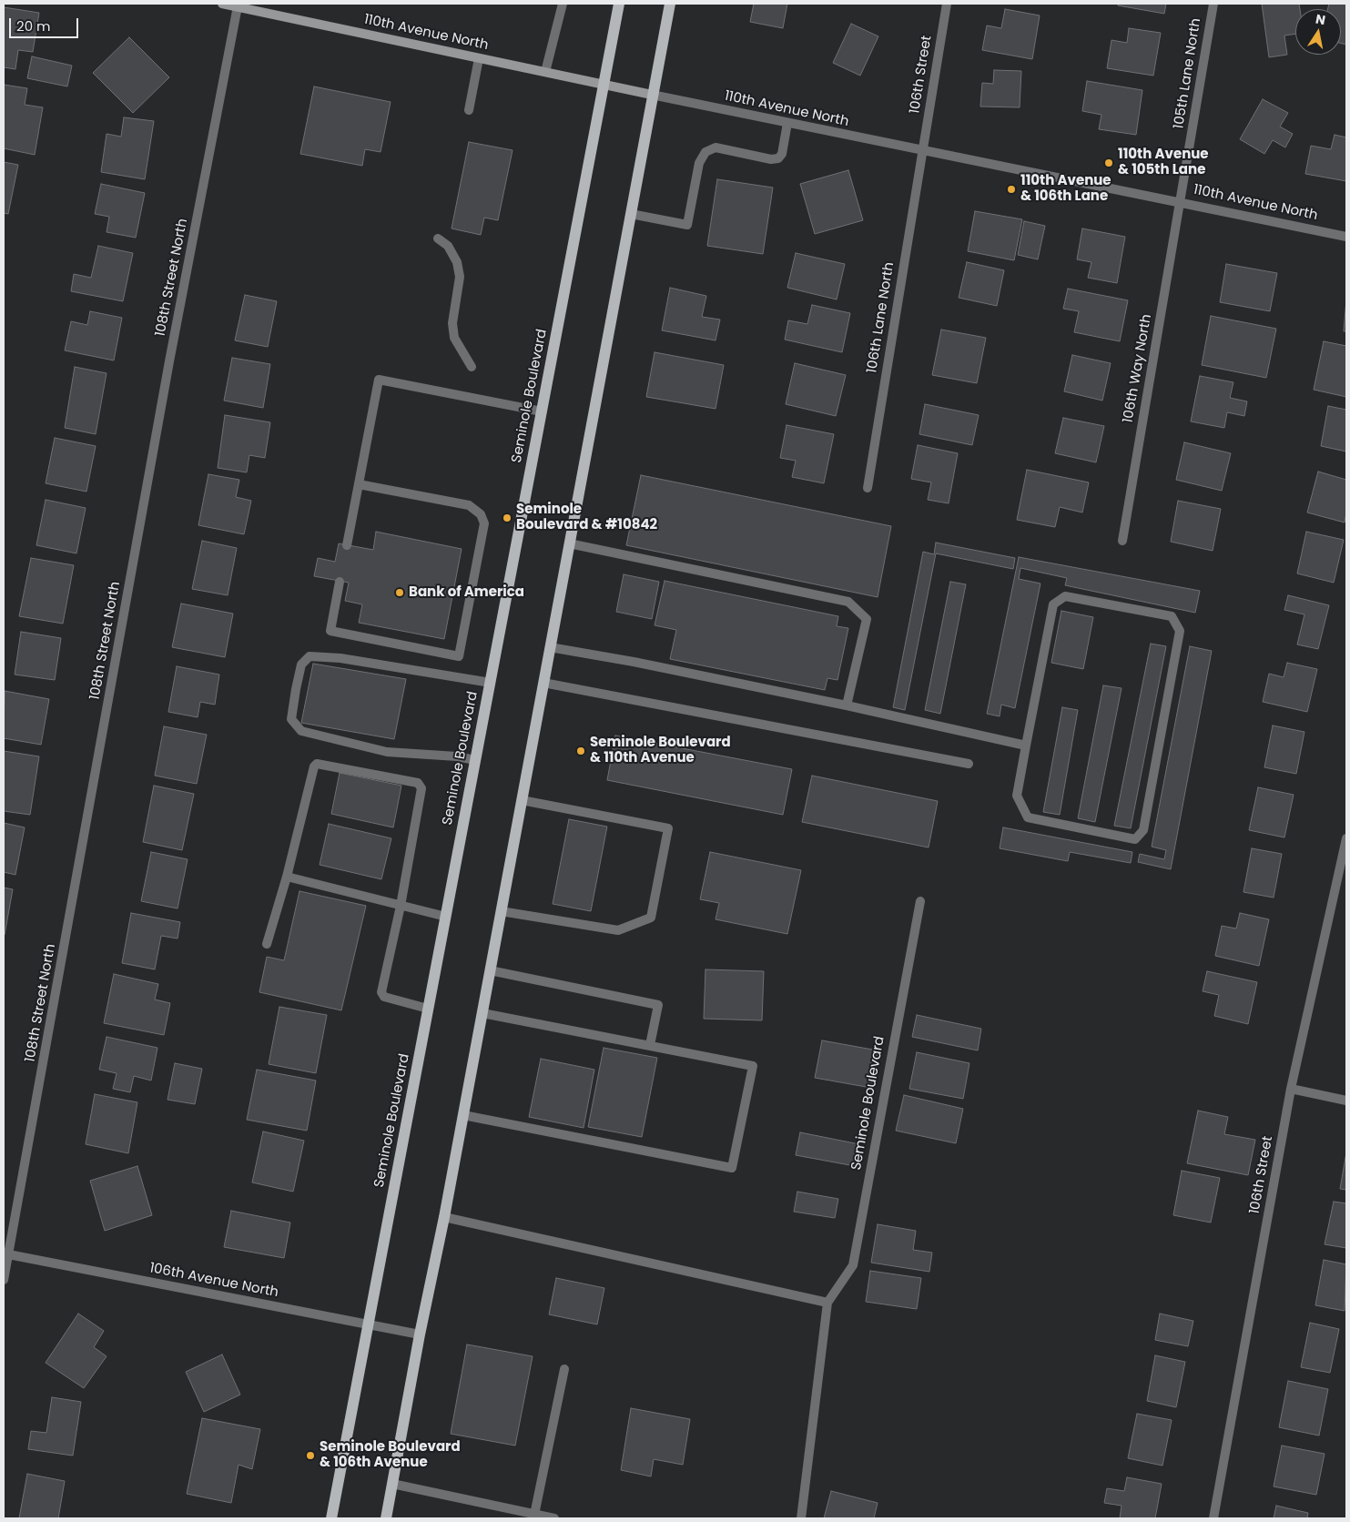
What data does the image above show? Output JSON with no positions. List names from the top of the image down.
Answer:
{
  "streets": {
    "main road": ["Seminole Boulevard"],
    "street": [
      "110th Avenue North",
      "105th Lane North",
      "106th Street",
      "108th Street North",
      "106th Lane North",
      "106th Way North",
      "106th Avenue North"
    ]
  },
  "crossings": [
    ["110th Avenue North", "105th Lane North"],
    ["110th Avenue North", "106th Street"],
    ["110th Avenue North", "108th Street North"],
    ["110th Avenue North", "106th Lane North"],
    ["110th Avenue North", "106th Way North"],
    ["110th Avenue North", "Seminole Boulevard"],
    ["105th Lane North", "106th Way North"],
    ["106th Street", "106th Lane North"],
    ["108th Street North", "106th Avenue North"],
    ["Seminole Boulevard", "106th Avenue North"]
  ],
  "places": [
    "110th Avenue & 105th Lane",
    "110th Avenue & 106th Lane",
    "Seminole Boulevard & #10842",
    "Bank of America",
    "Seminole Boulevard & 110th Avenue",
    "Seminole Boulevard & 106th Avenue"
  ],
  "scale_bar": "20 m",
  "north": "top"
}
